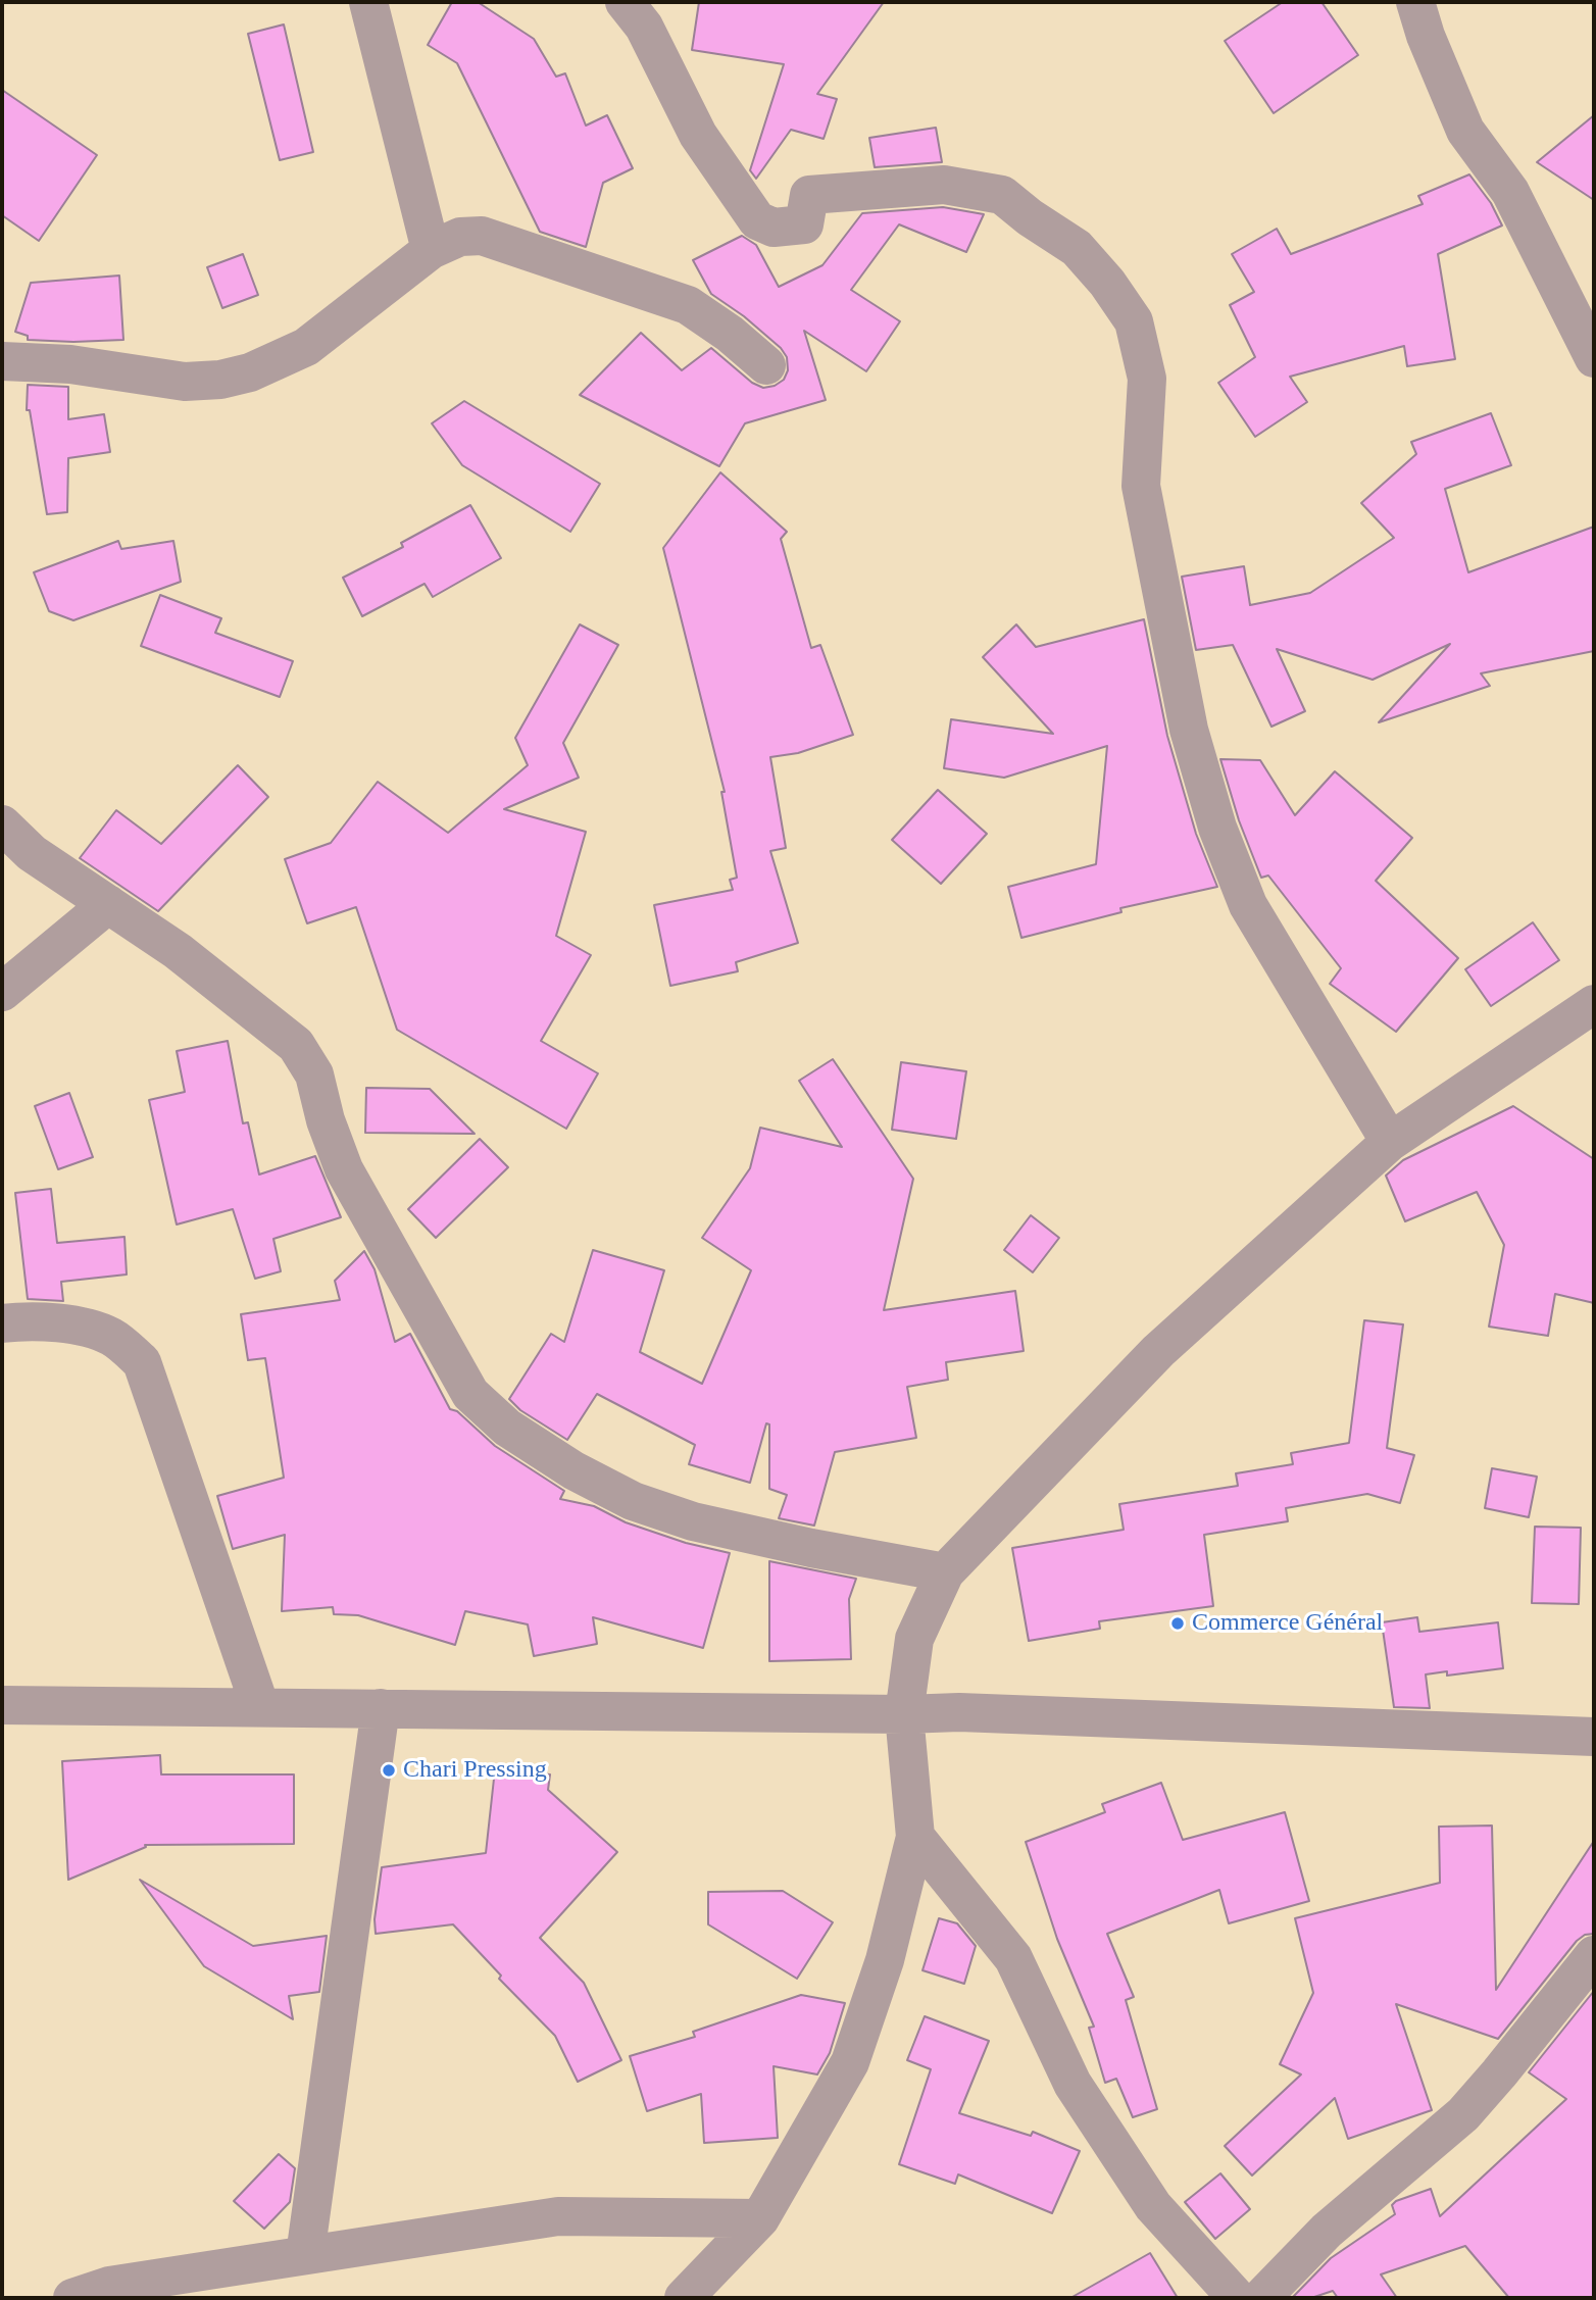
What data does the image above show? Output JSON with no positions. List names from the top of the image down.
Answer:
{
  "places": ["Commerce Général", "Chari Pressing"]
}
